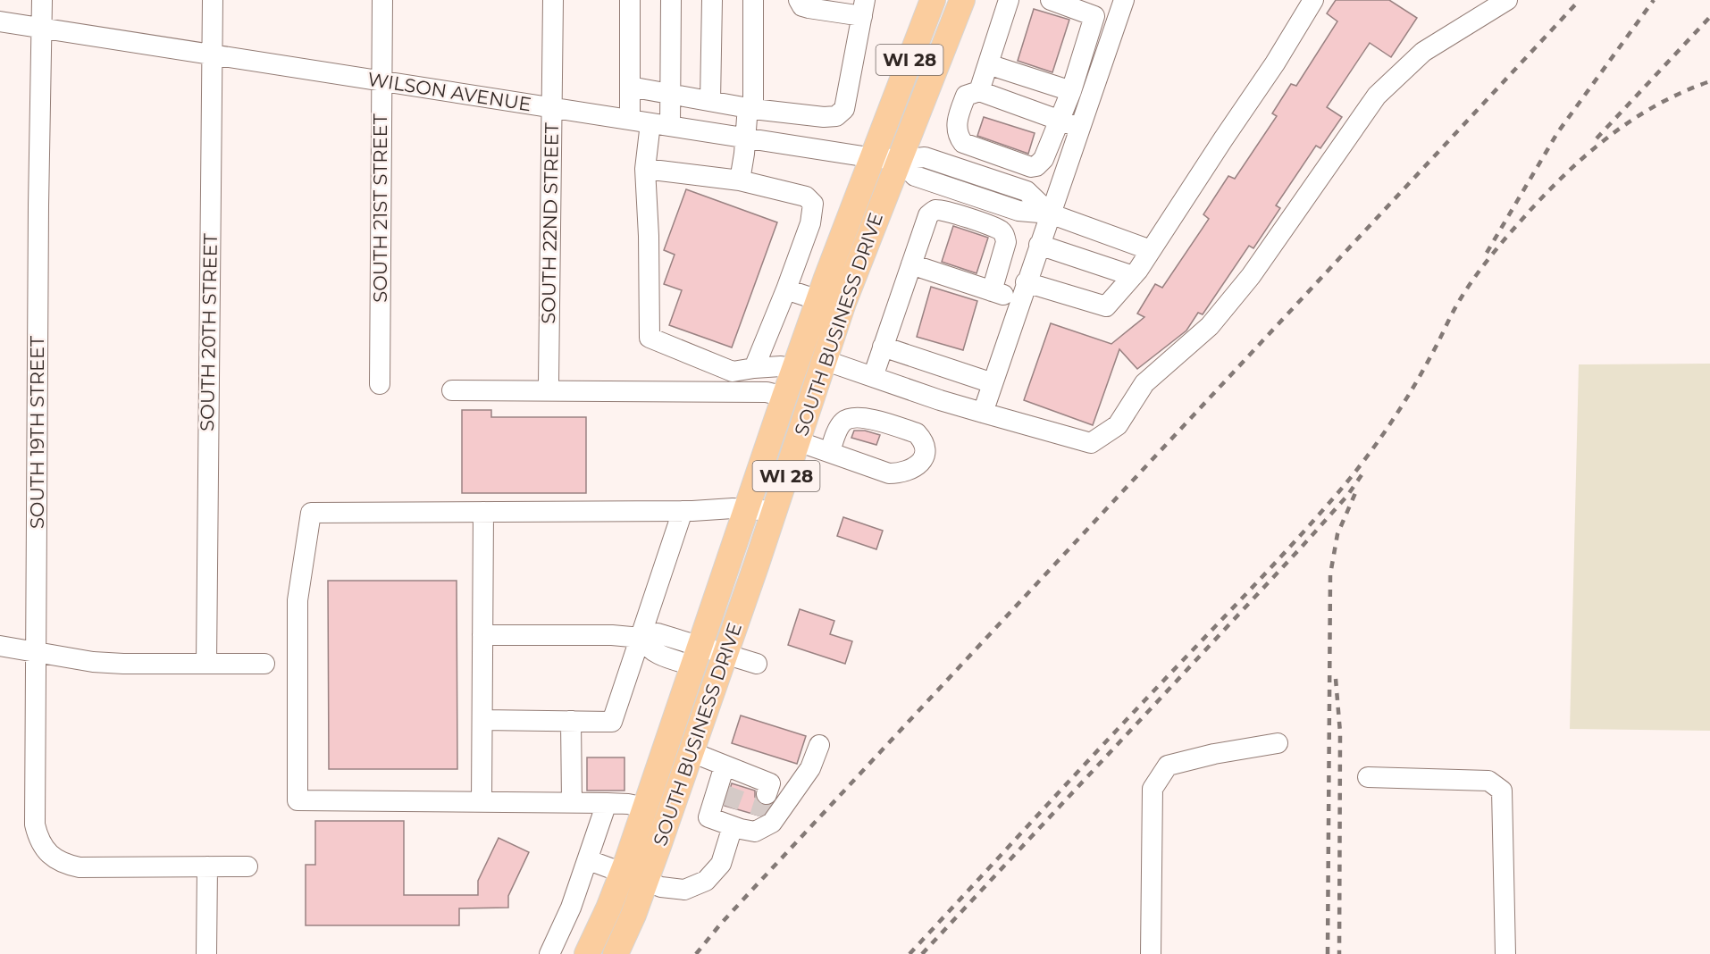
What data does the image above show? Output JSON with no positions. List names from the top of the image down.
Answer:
{
  "streets": {
    "main road": ["WI 28", "SOUTH BUSINESS DRIVE"],
    "street": [
      "WILSON AVENUE",
      "SOUTH 21ST STREET",
      "SOUTH 22ND STREET",
      "SOUTH 20TH STREET",
      "SOUTH 19TH STREET"
    ]
  },
  "crossings": [
    ["WILSON AVENUE", "SOUTH 21ST STREET"],
    ["WILSON AVENUE", "SOUTH 22ND STREET"],
    ["WILSON AVENUE", "SOUTH BUSINESS DRIVE"],
    ["WILSON AVENUE", "SOUTH 20TH STREET"],
    ["WILSON AVENUE", "SOUTH 19TH STREET"]
  ]
}
